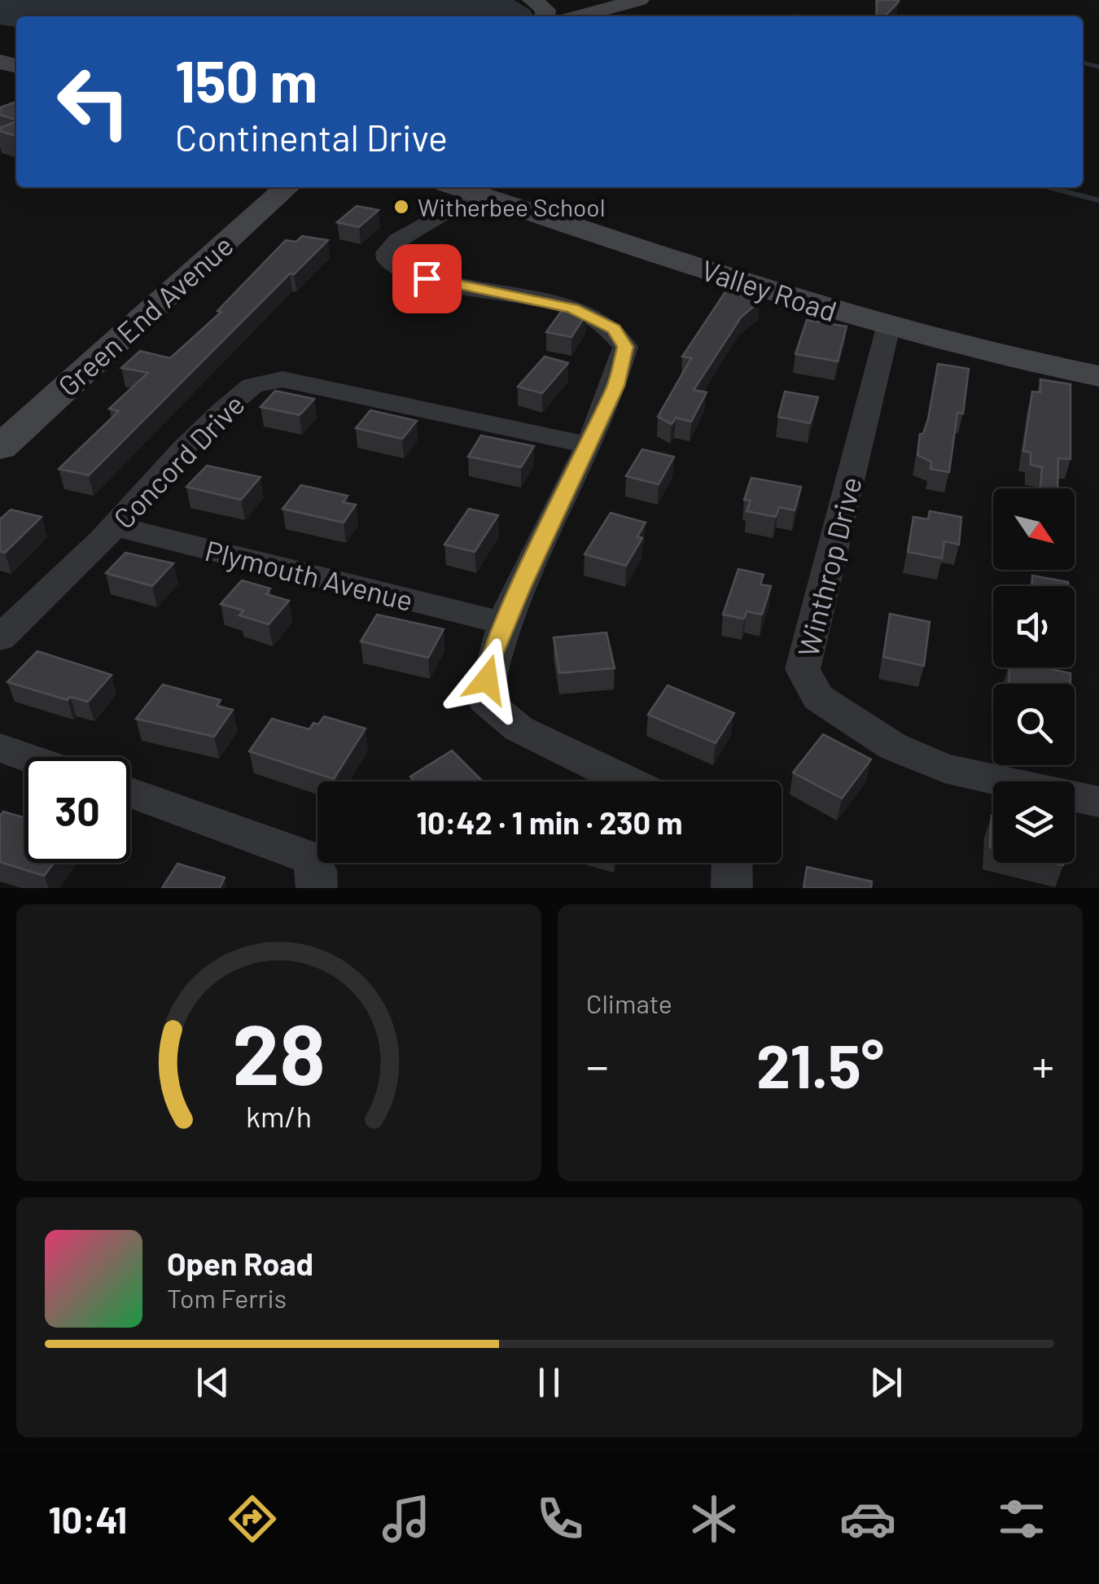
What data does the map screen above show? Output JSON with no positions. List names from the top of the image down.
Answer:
{
  "streets": {
    "main road": ["Valley Road", "Green End Avenue"],
    "street": ["Concord Drive", "Winthrop Drive", "Plymouth Avenue"]
  },
  "crossings": [
    ["Valley Road", "Winthrop Drive"],
    ["Concord Drive", "Plymouth Avenue"]
  ],
  "places": ["Witherbee School"],
  "north": "bottom right",
  "page": {
    "turn": ["150 m", "Continental Drive"],
    "limit": "30",
    "trip": "10:42 · 1 min · 230 m",
    "tile": "Climate",
    "heat": ["−", "21.5°", "+"],
    "song": ["Open Road", "Tom Ferris"],
    "tabs": "10:41",
    "gauge": ["28", "km/h"]
  }
}
